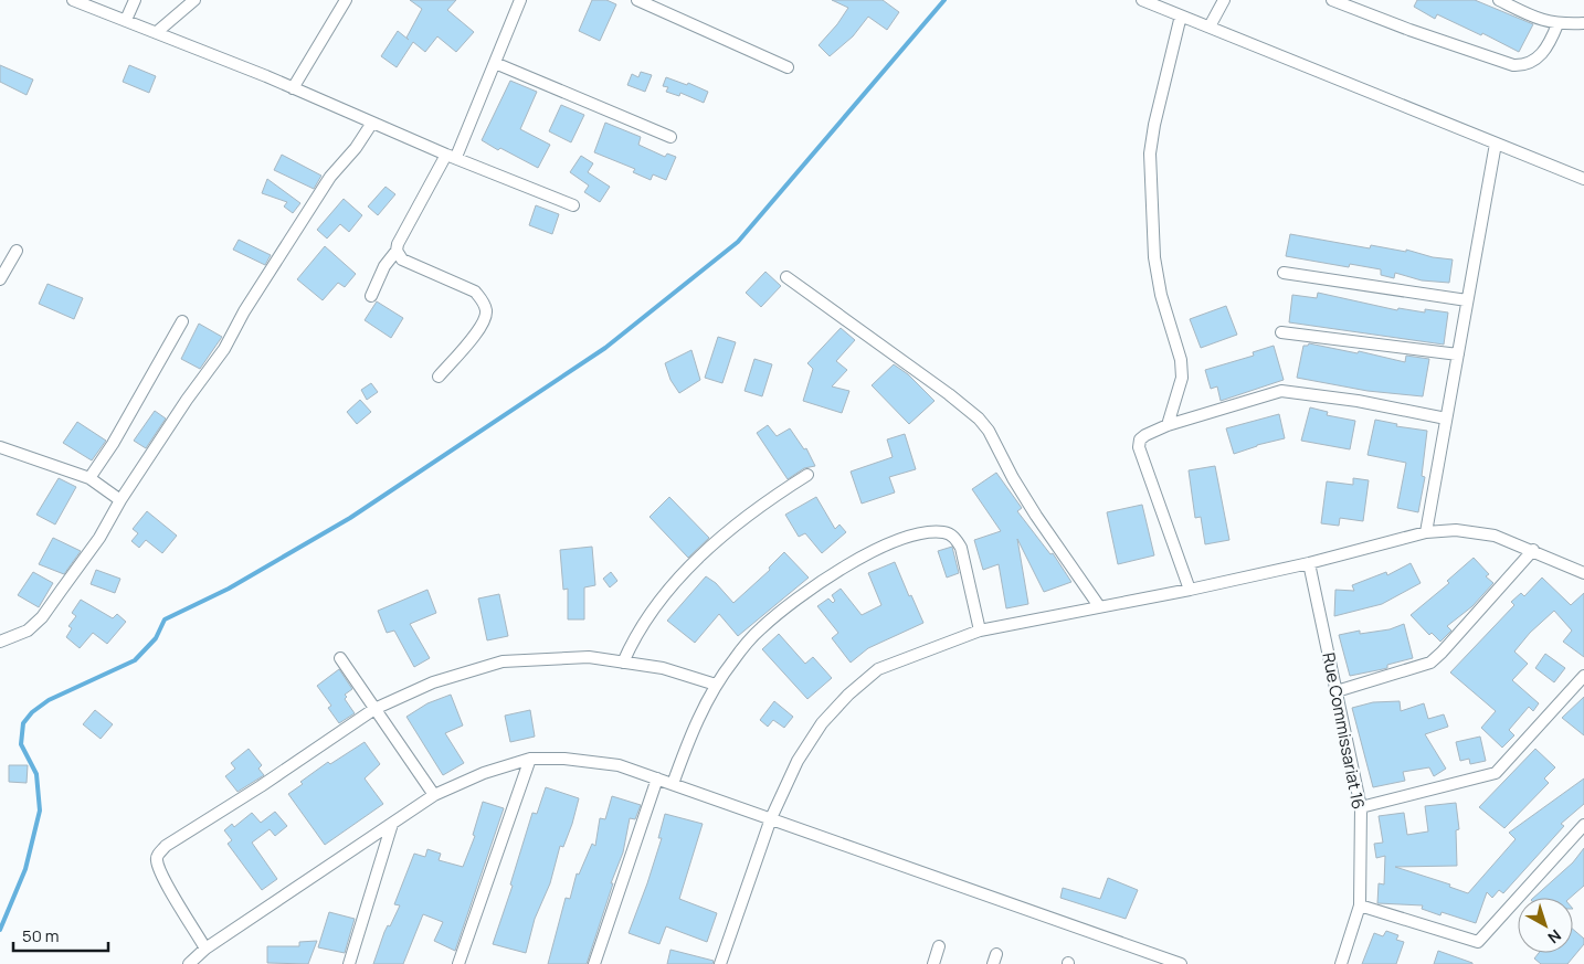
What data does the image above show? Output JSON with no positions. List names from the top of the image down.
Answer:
{
  "streets": {
    "street": ["Rue Commissariat 16"]
  },
  "scale_bar": "50 m",
  "north": "bottom right"
}
